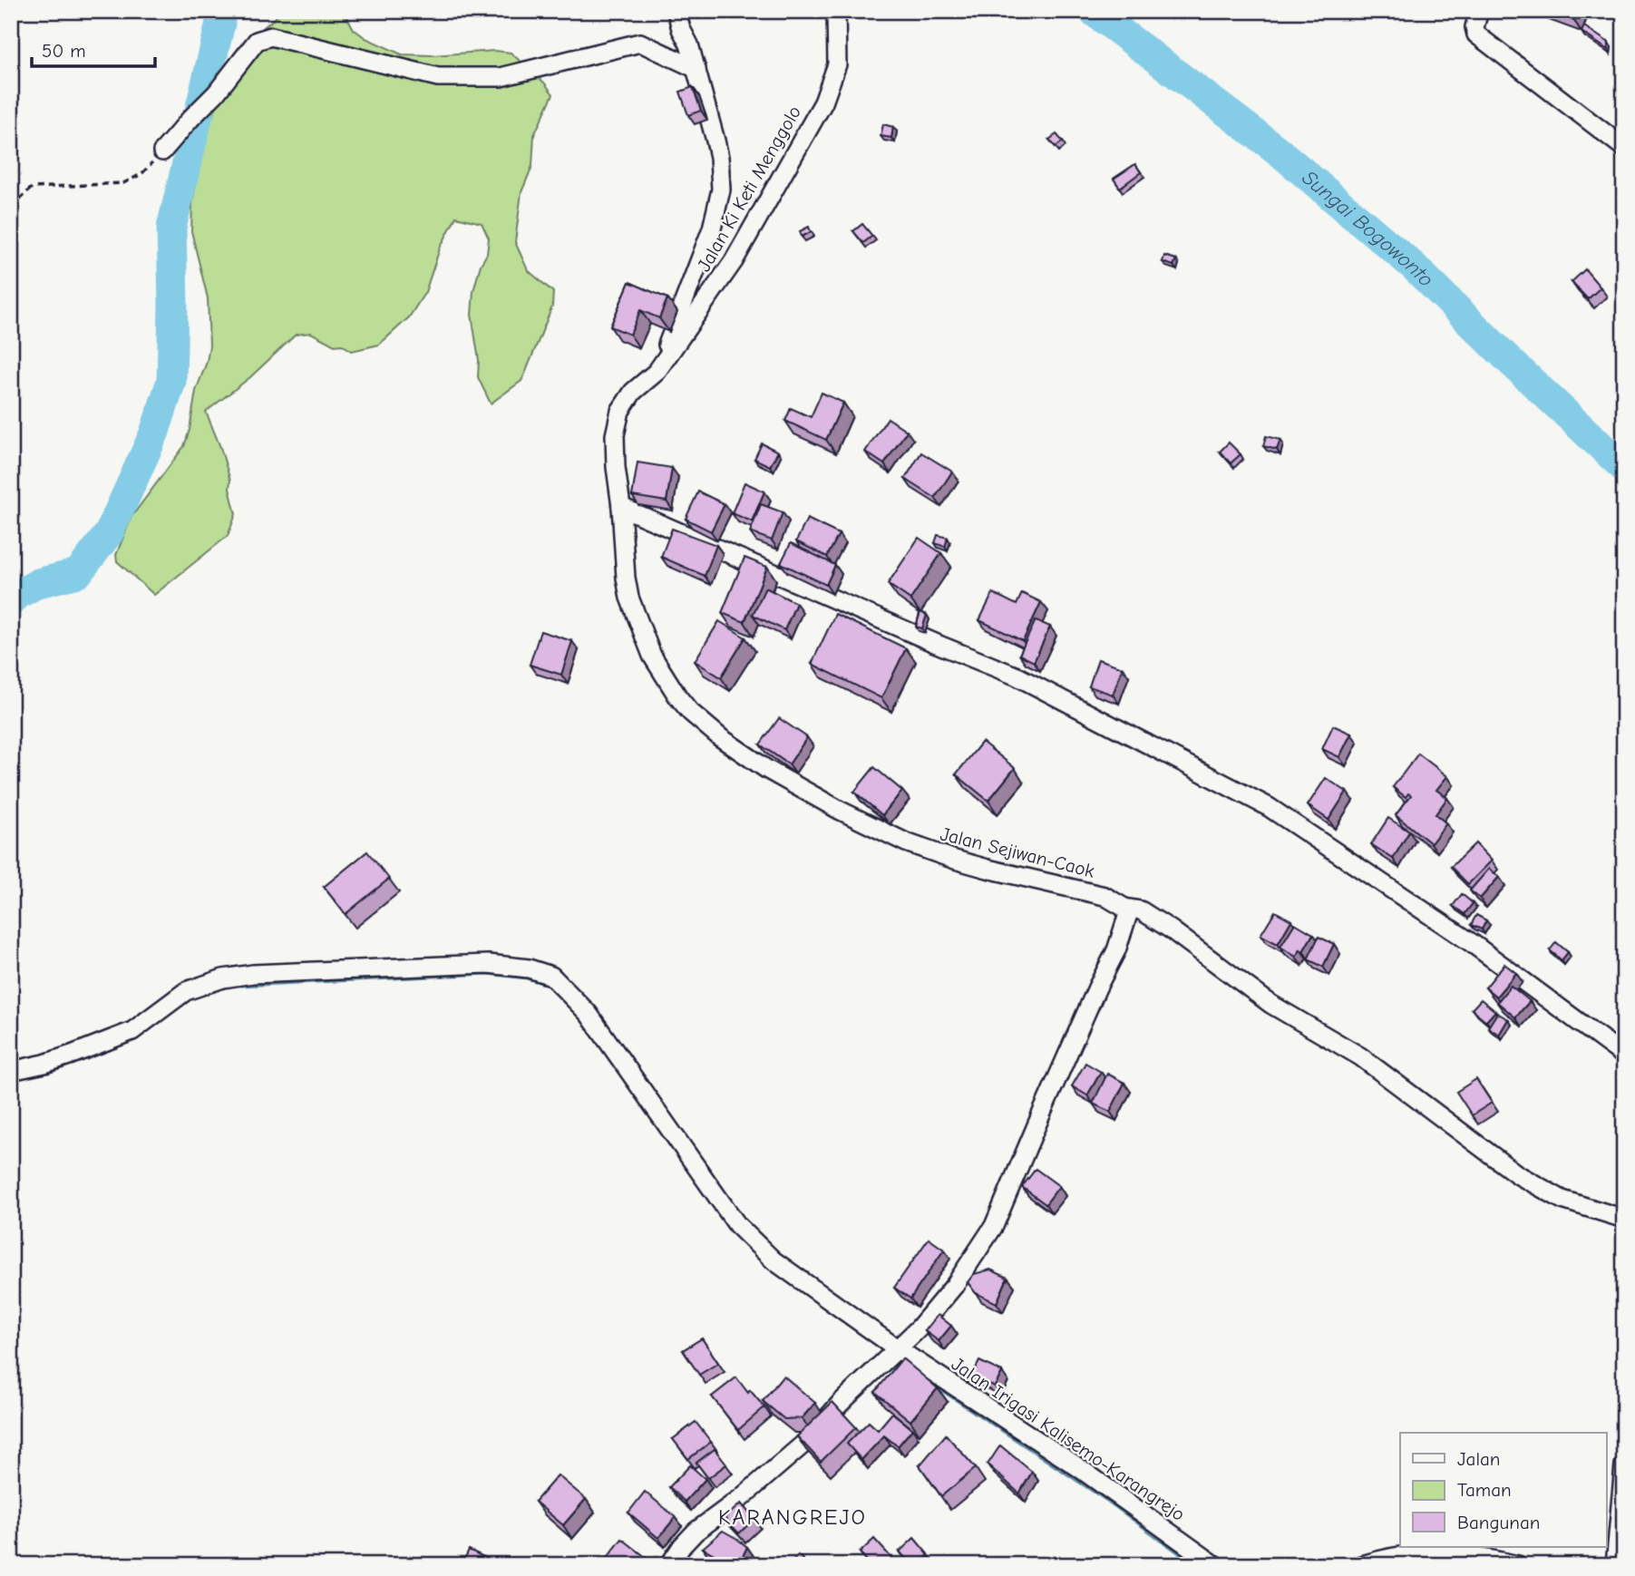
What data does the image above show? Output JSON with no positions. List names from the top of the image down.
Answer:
{
  "streets": {
    "street": ["Jalan Ki Keti Menggolo", "Jalan Sejiwan-Caok", "Jalan Irigasi Kalisemo-Karangrejo"]
  },
  "crossings": [
    ["Jalan Ki Keti Menggolo", "Jalan Sejiwan-Caok"]
  ],
  "districts": ["KARANGREJO"],
  "water": ["Sungai Bogowonto"],
  "legend": ["Jalan", "Taman", "Bangunan"],
  "scale_bar": "50 m"
}
